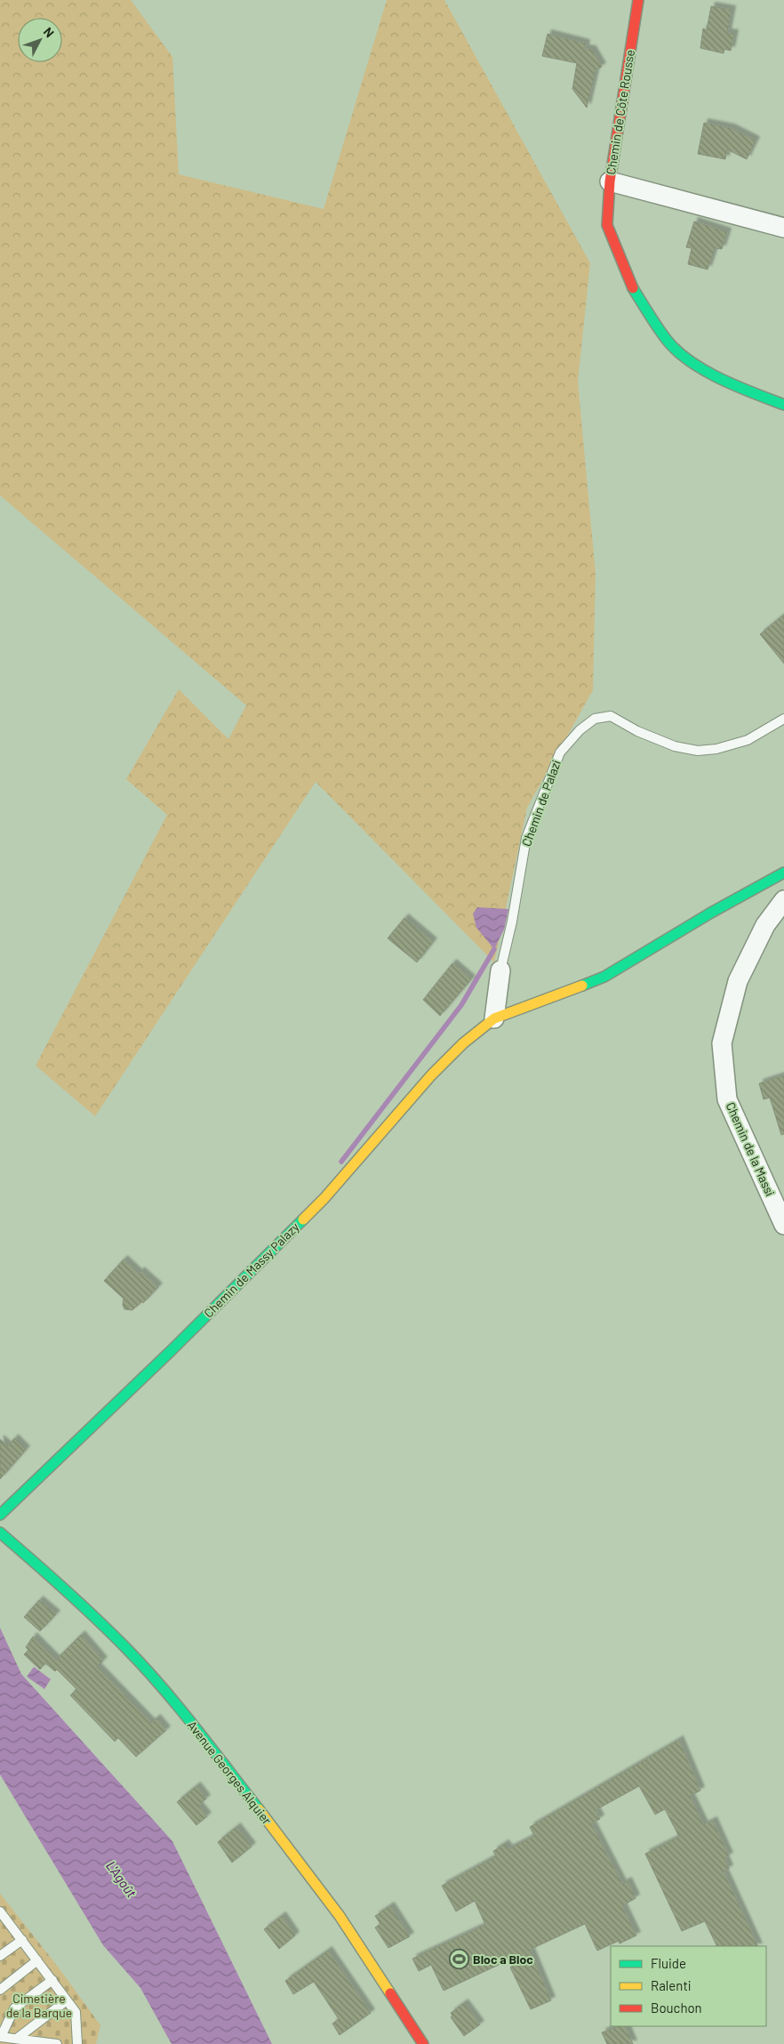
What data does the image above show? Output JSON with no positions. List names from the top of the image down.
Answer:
{
  "streets": {
    "street": [
      "Chemin de Côte Rousse",
      "Chemin de la Massi",
      "Chemin de Massy Palazy",
      "Avenue Georges Alquier"
    ],
    "lane": ["Chemin de Palazi"]
  },
  "water": ["L'Agoût"],
  "parks": ["Cimetière de la Barque"],
  "places": {
    "sports": ["Bloc a Bloc"]
  },
  "legend": ["Fluide", "Ralenti", "Bouchon"],
  "north": "top right"
}
